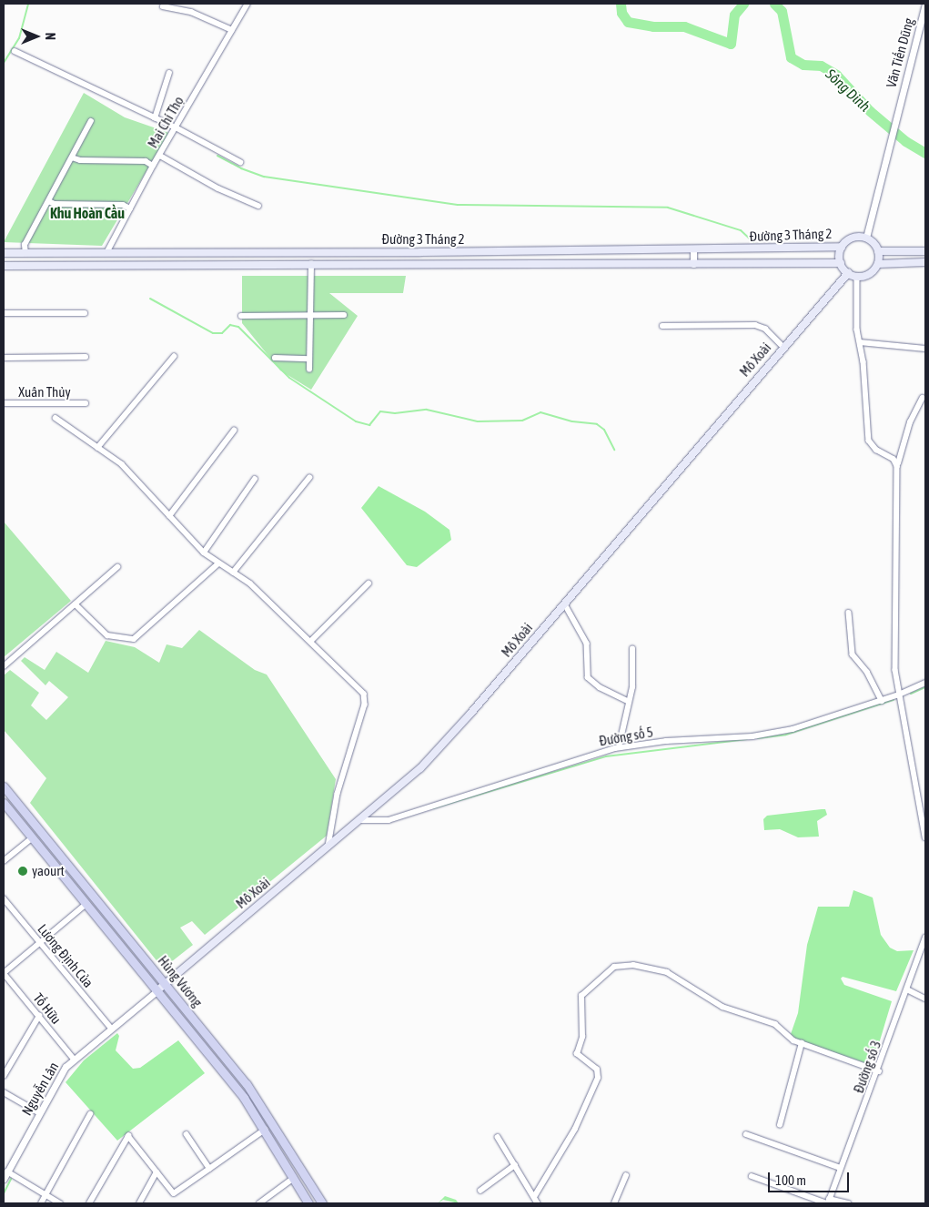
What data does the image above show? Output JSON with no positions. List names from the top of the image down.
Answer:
{
  "streets": {
    "main road": ["Đường 3 Tháng 2", "Mô Xoài", "Hùng Vương"],
    "street": [
      "Văn Tiến Dũng",
      "Mai Chí Thọ",
      "Xuân Thủy",
      "Đường số 5",
      "Lương Định Của",
      "Tố Hữu",
      "Đường số 3",
      "Nguyễn Lân"
    ]
  },
  "crossings": [
    ["Văn Tiến Dũng", "Đường 3 Tháng 2"],
    ["Văn Tiến Dũng", "Mô Xoài"],
    ["Mai Chí Thọ", "Đường 3 Tháng 2"],
    ["Đường 3 Tháng 2", "Mô Xoài"],
    ["Mô Xoài", "Đường số 5"],
    ["Mô Xoài", "Hùng Vương"],
    ["Mô Xoài", "Nguyễn Lân"],
    ["Lương Định Của", "Nguyễn Lân"],
    ["Hùng Vương", "Nguyễn Lân"],
    ["Tố Hữu", "Nguyễn Lân"]
  ],
  "districts": ["Khu Hoàn Cầu"],
  "water": ["Sông Dinh"],
  "places": ["yaourt"],
  "scale_bar": "100 m",
  "north": "right"
}
